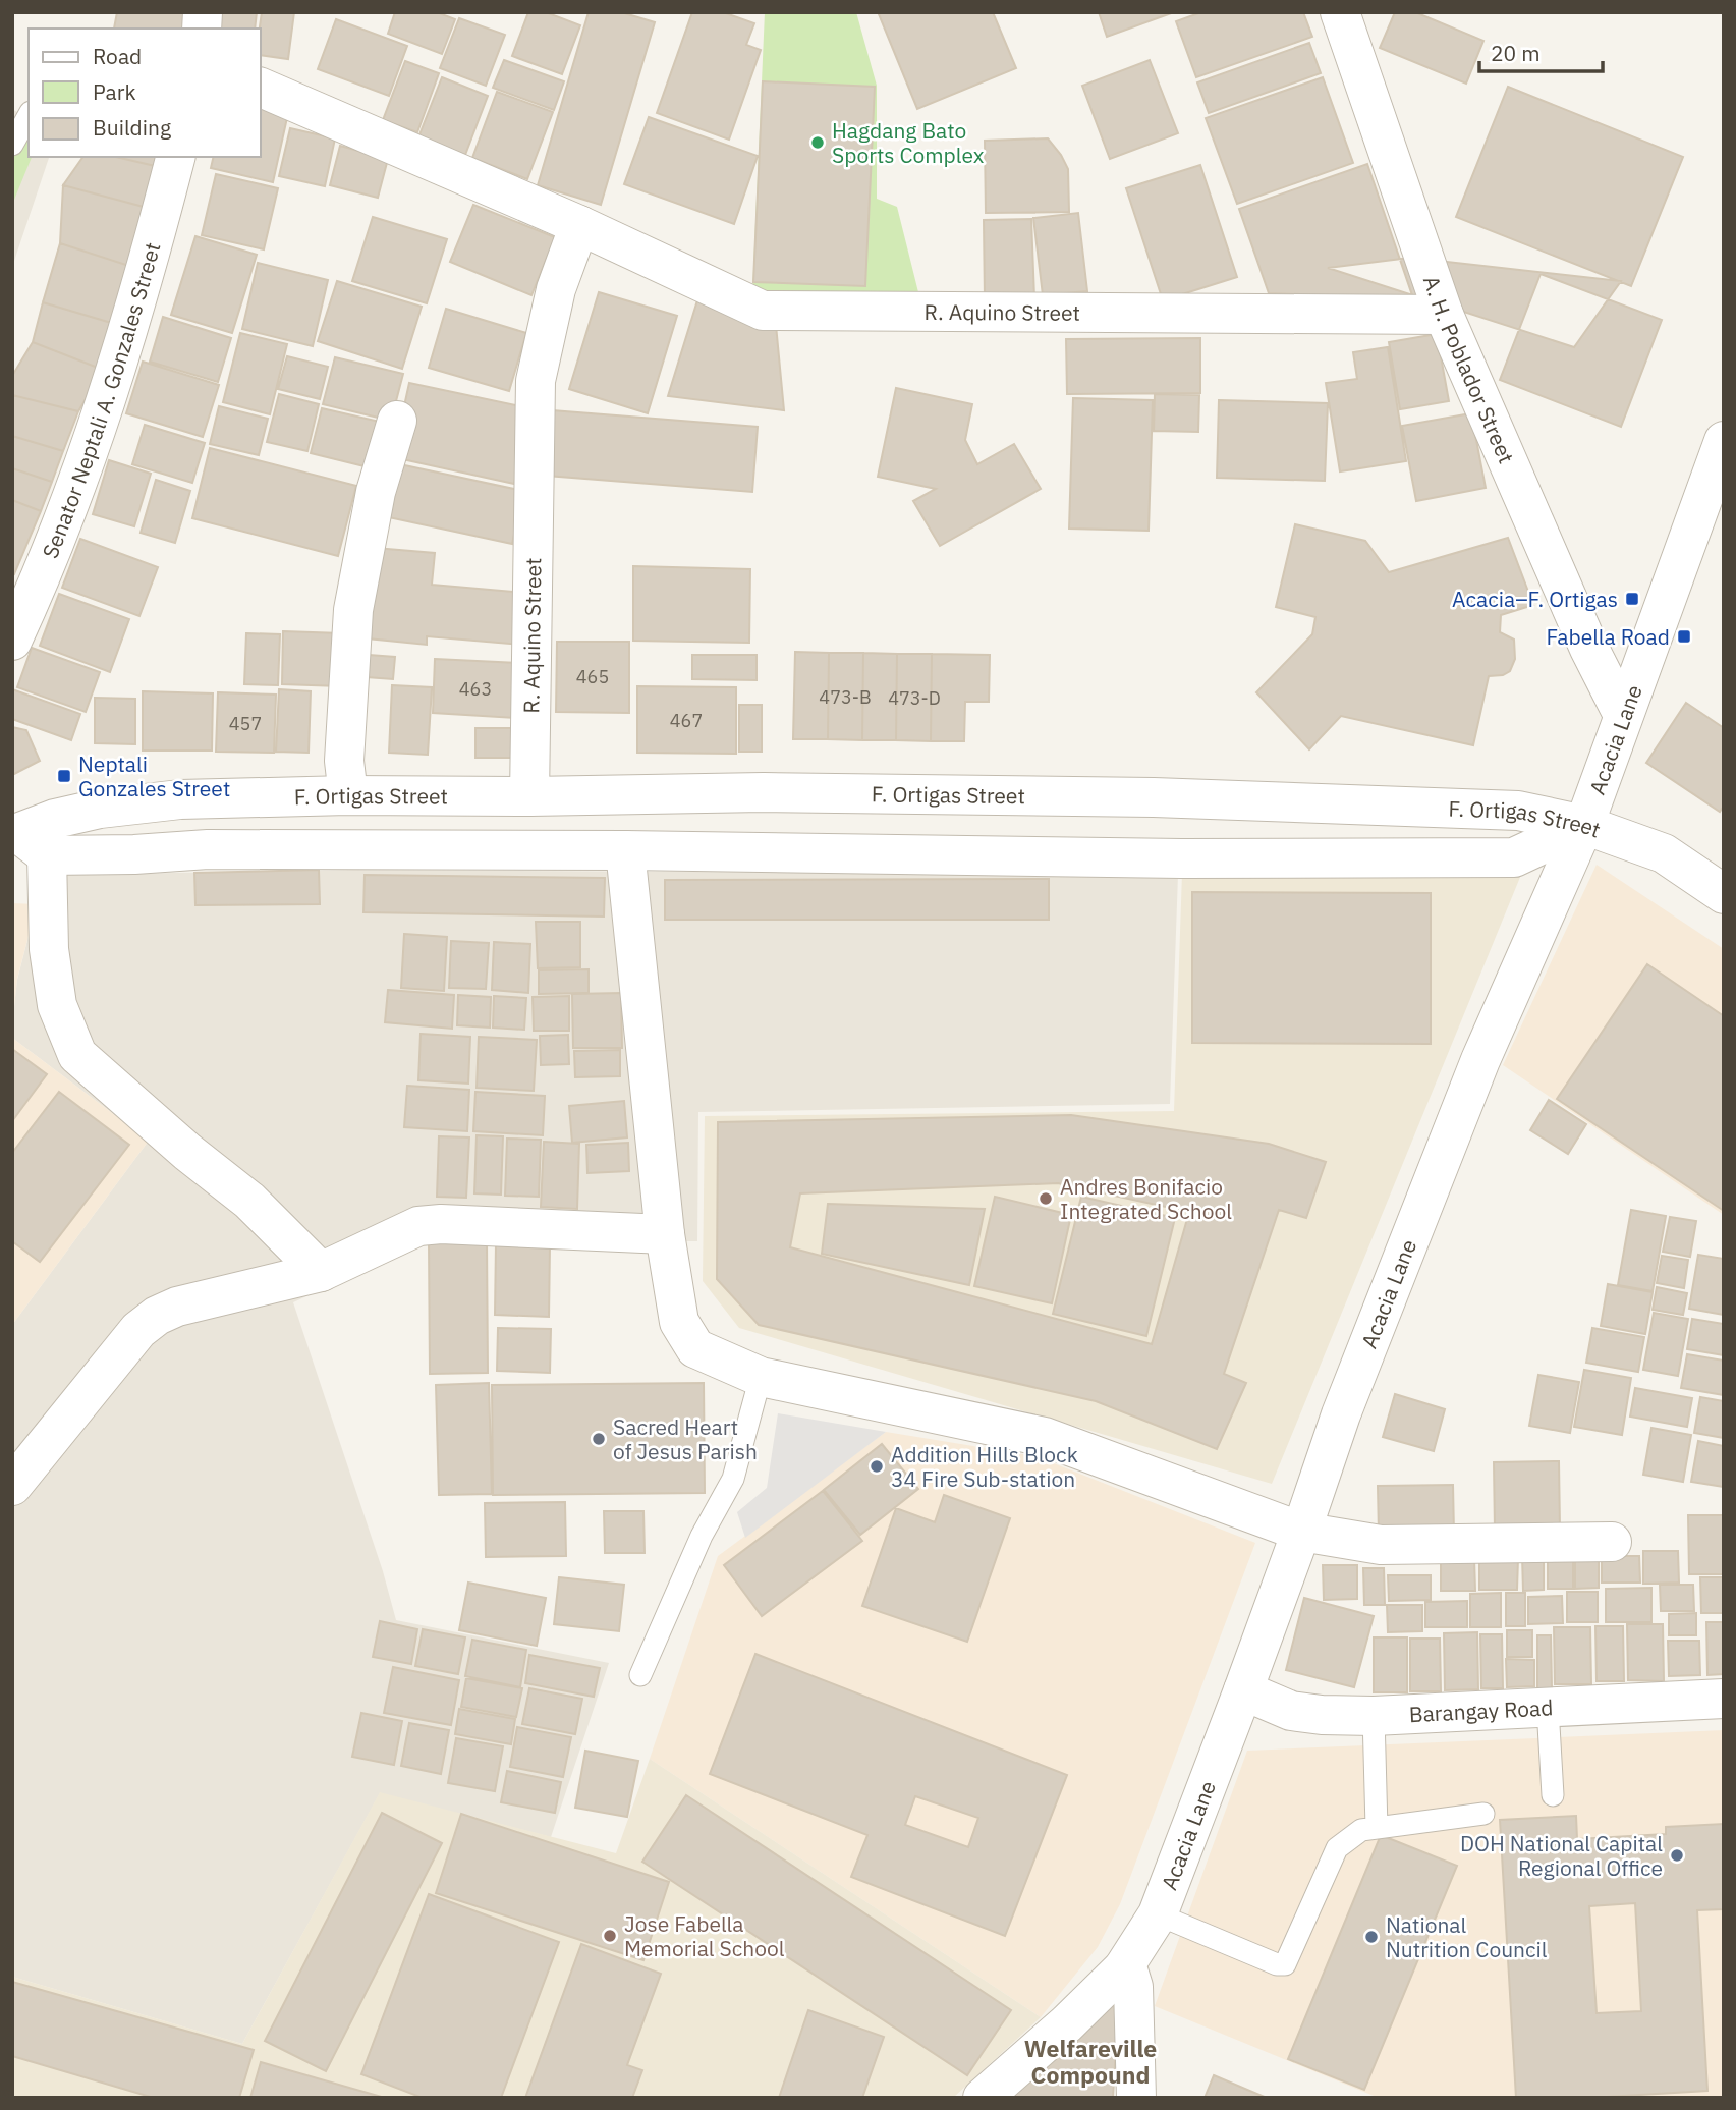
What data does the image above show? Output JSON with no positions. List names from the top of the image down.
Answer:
{
  "streets": {
    "street": [
      "R. Aquino Street",
      "A. H. Poblador Street",
      "Senator Neptali A. Gonzales Street",
      "Acacia Lane",
      "F. Ortigas Street",
      "Barangay Road"
    ]
  },
  "crossings": [
    ["R. Aquino Street", "A. H. Poblador Street"],
    ["R. Aquino Street", "F. Ortigas Street"],
    ["A. H. Poblador Street", "Acacia Lane"],
    ["Acacia Lane", "F. Ortigas Street"],
    ["Acacia Lane", "Barangay Road"]
  ],
  "districts": ["Welfareville Compound"],
  "places": {
    "other": [
      "Hagdang Bato Sports Complex",
      "Andres Bonifacio Integrated School",
      "Sacred Heart of Jesus Parish",
      "Addition Hills Block 34 Fire Sub-station",
      "DOH National Capital Regional Office",
      "Jose Fabella Memorial School",
      "National Nutrition Council"
    ],
    "transit": ["Acacia–F. Ortigas", "Fabella Road", "Neptali Gonzales Street"]
  },
  "house_numbers": [
    "465",
    "463",
    "473-B",
    "473-D",
    "467",
    "457"
  ],
  "legend": ["Road", "Park", "Building"],
  "scale_bar": "20 m"
}
